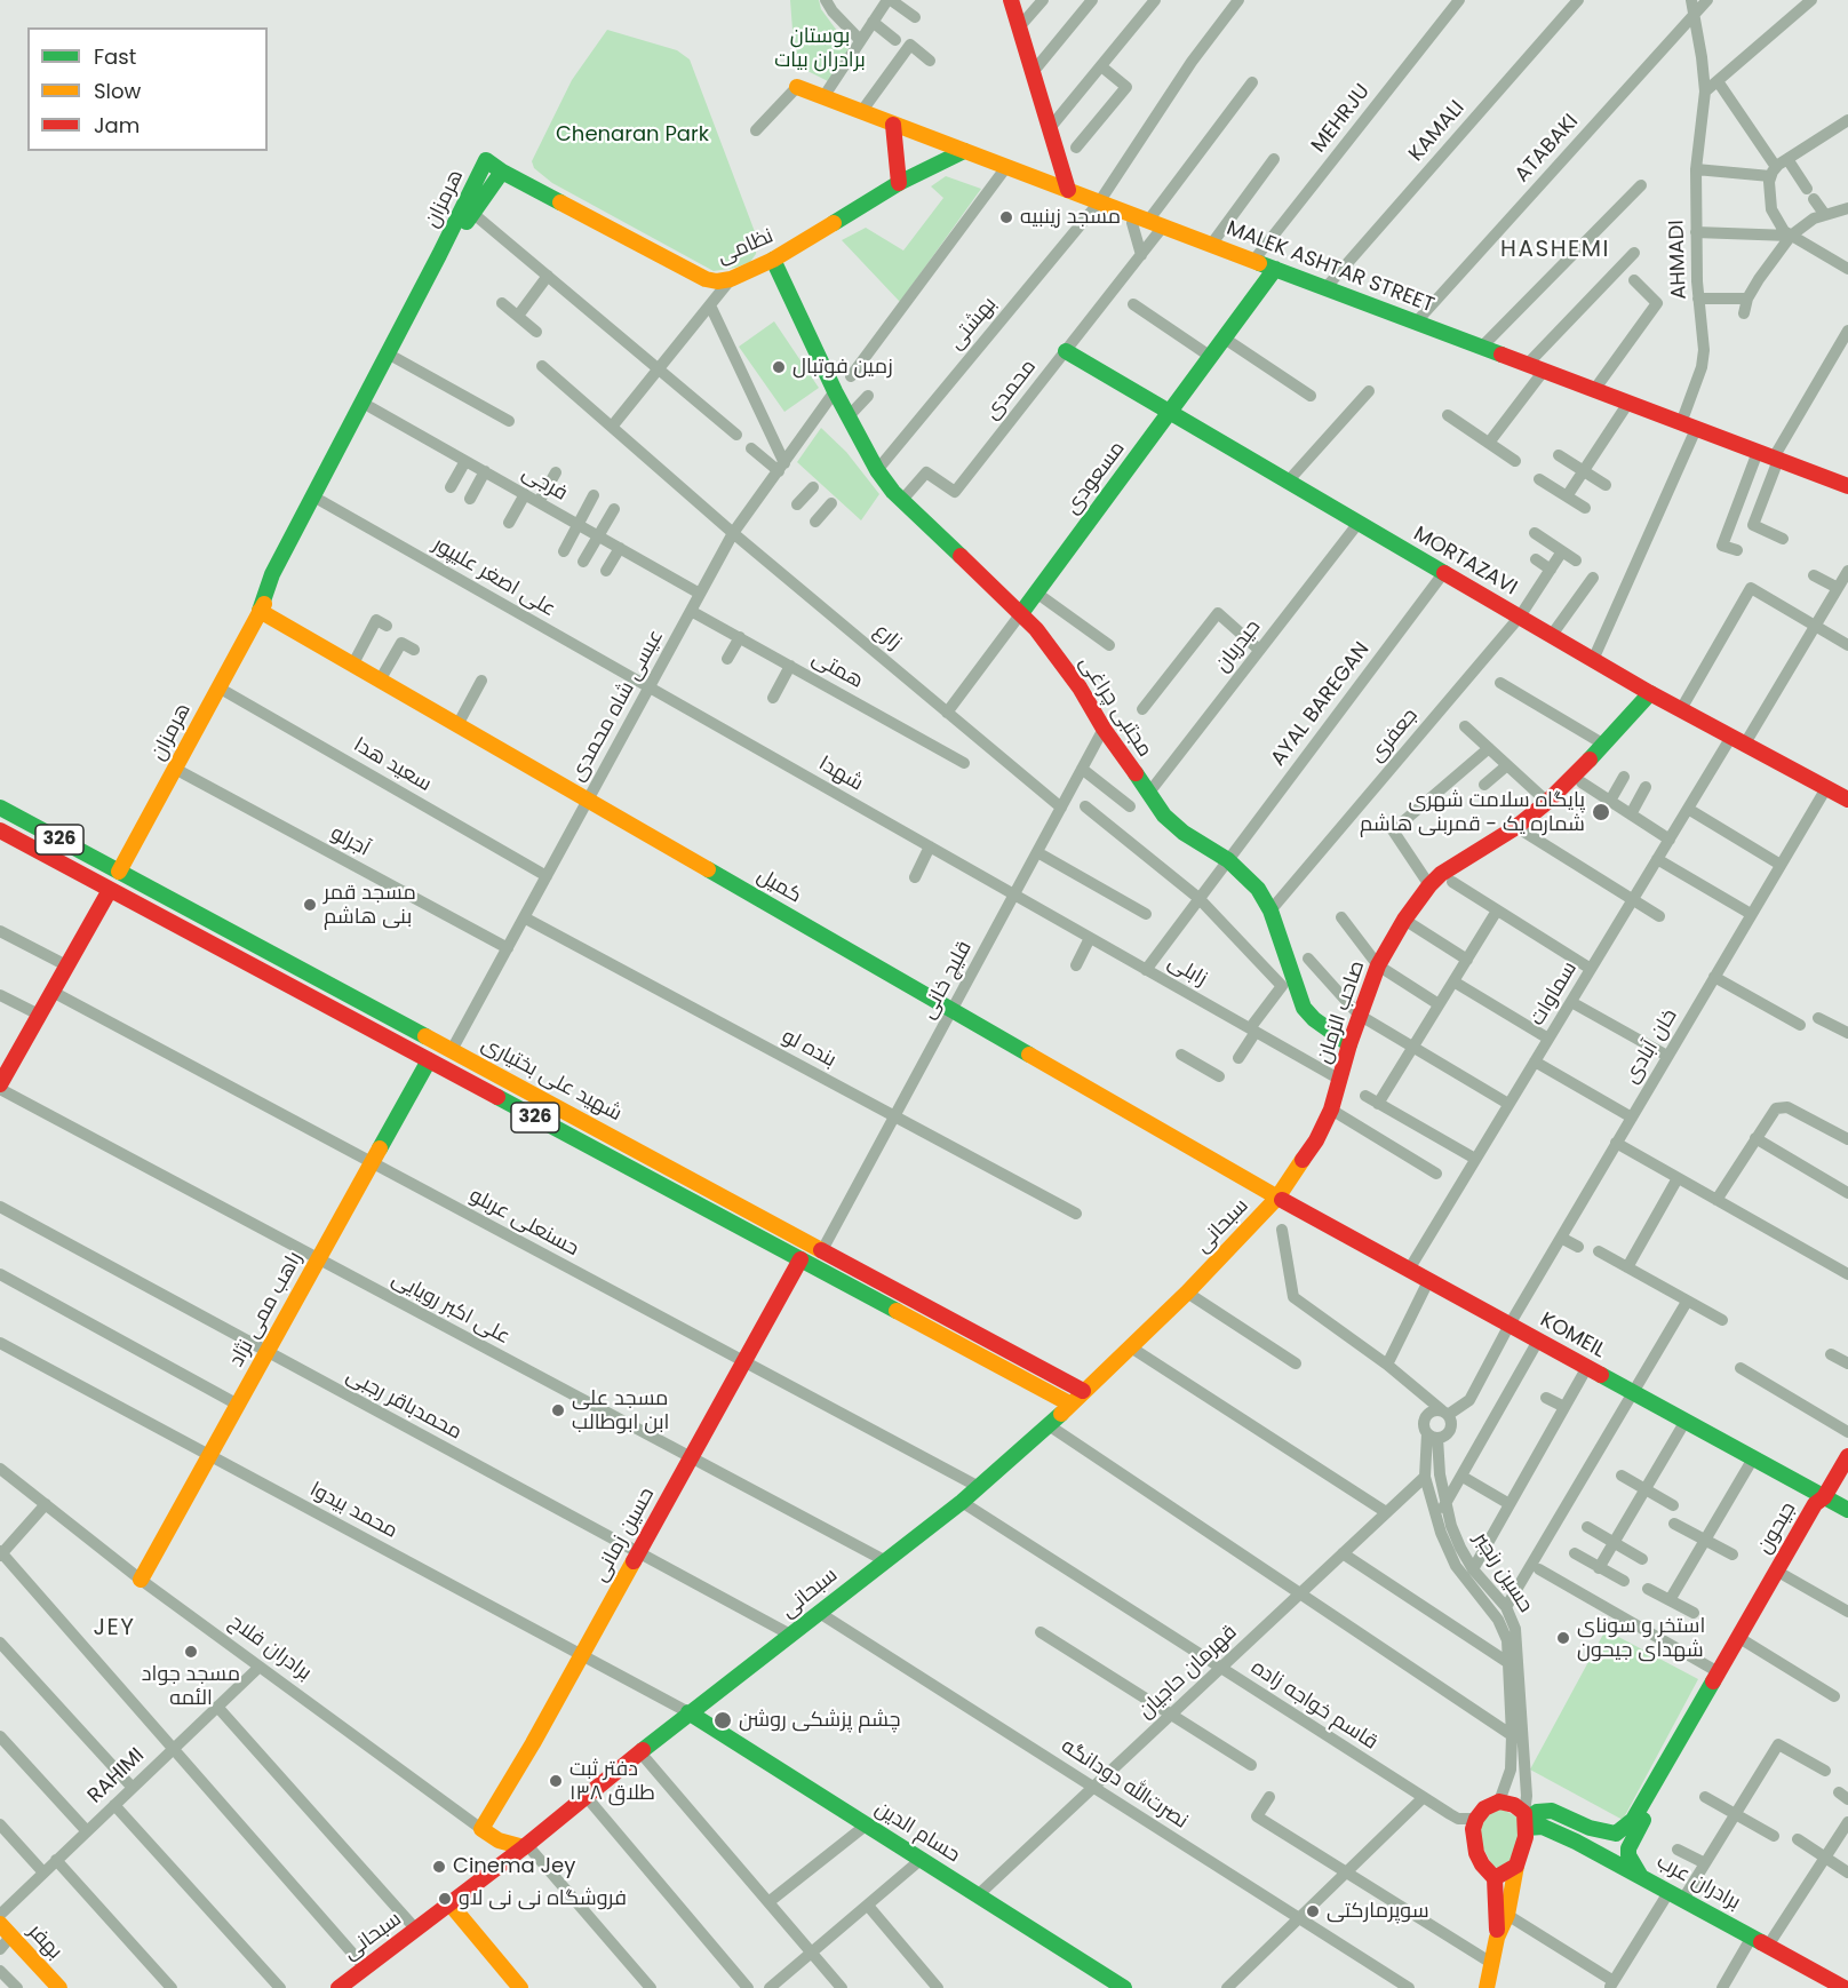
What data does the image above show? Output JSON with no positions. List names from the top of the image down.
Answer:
{
  "streets": {
    "main road": [
      "هرمزان",
      "نظامی",
      "MALEK ASHTAR STREET",
      "مسعودی",
      "MORTAZAVI",
      "مجتبی چراغی",
      "326",
      "کمیل",
      "صاحب الزمان",
      "شهید علی بختیاری",
      "سبحانی",
      "راهب ممی نژاد",
      "KOMEIL",
      "جیحون",
      "حسین زمانی",
      "برادران فلاح",
      "حسام الدین",
      "برادران عرب",
      "بهفر"
    ],
    "street": [
      "MEHRJU",
      "KAMALI",
      "ATABAKI",
      "AHMADI",
      "بهشتی",
      "محمدی",
      "فرجی",
      "علی اصغر علیپور",
      "زارع",
      "حیدریان",
      "همتی",
      "AYAL BAREGAN",
      "عیسی شاه محمدی",
      "جعفری",
      "سعید هدا",
      "شهدا",
      "آجرلو",
      "زابلی",
      "قلیچ خانی",
      "سماوات",
      "خان آبادی",
      "بنده لو",
      "حسنعلی عربلو",
      "علی اکبر رویایی",
      "محمدباقر رجبی",
      "محمد بیدوا",
      "حسین رنجبر",
      "قهرمان حاجیان",
      "قاسم خواجه زاده",
      "RAHIMI",
      "نصرت‌الله دودانگه"
    ]
  },
  "crossings": [
    ["MEHRJU", "MALEK ASHTAR STREET"],
    ["KAMALI", "MALEK ASHTAR STREET"],
    ["ATABAKI", "AHMADI"],
    ["ATABAKI", "MALEK ASHTAR STREET"],
    ["هرمزان", "نظامی"],
    ["هرمزان", "فرجی"],
    ["هرمزان", "علی اصغر علیپور"],
    ["هرمزان", "سعید هدا"],
    ["هرمزان", "آجرلو"],
    ["هرمزان", "کمیل"],
    ["هرمزان", "شهید علی بختیاری"],
    ["هرمزان", "حسنعلی عربلو"],
    ["نظامی", "MALEK ASHTAR STREET"],
    ["نظامی", "مجتبی چراغی"],
    ["AHMADI", "MALEK ASHTAR STREET"],
    ["AHMADI", "MORTAZAVI"],
    ["MALEK ASHTAR STREET", "بهشتی"],
    ["MALEK ASHTAR STREET", "محمدی"],
    ["MALEK ASHTAR STREET", "مسعودی"],
    ["بهشتی", "مجتبی چراغی"],
    ["محمدی", "MORTAZAVI"],
    ["محمدی", "مجتبی چراغی"],
    ["مسعودی", "MORTAZAVI"],
    ["مسعودی", "زارع"],
    ["مسعودی", "مجتبی چراغی"],
    ["فرجی", "عیسی شاه محمدی"],
    ["MORTAZAVI", "حیدریان"],
    ["MORTAZAVI", "AYAL BAREGAN"],
    ["MORTAZAVI", "جعفری"],
    ["MORTAZAVI", "سماوات"],
    ["MORTAZAVI", "صاحب الزمان"],
    ["MORTAZAVI", "خان آبادی"],
    ["علی اصغر علیپور", "عیسی شاه محمدی"],
    ["علی اصغر علیپور", "شهدا"],
    ["زارع", "عیسی شاه محمدی"],
    ["زارع", "قلیچ خانی"],
    ["حیدریان", "مجتبی چراغی"],
    ["همتی", "عیسی شاه محمدی"],
    ["AYAL BAREGAN", "مجتبی چراغی"],
    ["AYAL BAREGAN", "زابلی"],
    ["عیسی شاه محمدی", "مجتبی چراغی"],
    ["عیسی شاه محمدی", "سعید هدا"],
    ["عیسی شاه محمدی", "شهدا"],
    ["عیسی شاه محمدی", "آجرلو"],
    ["عیسی شاه محمدی", "کمیل"],
    ["عیسی شاه محمدی", "بنده لو"],
    ["عیسی شاه محمدی", "شهید علی بختیاری"],
    ["عیسی شاه محمدی", "راهب ممی نژاد"],
    ["مجتبی چراغی", "جعفری"],
    ["مجتبی چراغی", "قلیچ خانی"],
    ["مجتبی چراغی", "صاحب الزمان"],
    ["شهدا", "زابلی"],
    ["شهدا", "قلیچ خانی"],
    ["کمیل", "قلیچ خانی"],
    ["کمیل", "صاحب الزمان"],
    ["کمیل", "سبحانی"],
    ["کمیل", "KOMEIL"],
    ["زابلی", "قلیچ خانی"],
    ["زابلی", "صاحب الزمان"],
    ["قلیچ خانی", "بنده لو"],
    ["قلیچ خانی", "شهید علی بختیاری"],
    ["قلیچ خانی", "حسین زمانی"],
    ["سماوات", "KOMEIL"],
    ["صاحب الزمان", "سبحانی"],
    ["صاحب الزمان", "KOMEIL"],
    ["خان آبادی", "KOMEIL"],
    ["خان آبادی", "حسین رنجبر"],
    ["شهید علی بختیاری", "سبحانی"],
    ["شهید علی بختیاری", "راهب ممی نژاد"],
    ["شهید علی بختیاری", "حسین زمانی"],
    ["حسنعلی عربلو", "سبحانی"],
    ["حسنعلی عربلو", "راهب ممی نژاد"],
    ["حسنعلی عربلو", "حسین زمانی"],
    ["سبحانی", "علی اکبر رویایی"],
    ["سبحانی", "KOMEIL"],
    ["سبحانی", "محمدباقر رجبی"],
    ["سبحانی", "محمد بیدوا"],
    ["سبحانی", "برادران فلاح"],
    ["سبحانی", "قاسم خواجه زاده"],
    ["سبحانی", "نصرت‌الله دودانگه"],
    ["سبحانی", "حسام الدین"],
    ["علی اکبر رویایی", "راهب ممی نژاد"],
    ["علی اکبر رویایی", "حسین زمانی"],
    ["راهب ممی نژاد", "محمدباقر رجبی"],
    ["راهب ممی نژاد", "محمد بیدوا"],
    ["راهب ممی نژاد", "برادران فلاح"],
    ["KOMEIL", "جیحون"],
    ["محمدباقر رجبی", "حسین زمانی"],
    ["محمد بیدوا", "حسین زمانی"],
    ["محمد بیدوا", "حسام الدین"],
    ["جیحون", "حسین رنجبر"],
    ["جیحون", "قاسم خواجه زاده"],
    ["جیحون", "برادران عرب"],
    ["حسین زمانی", "برادران فلاح"],
    ["حسین رنجبر", "قهرمان حاجیان"],
    ["حسین رنجبر", "قاسم خواجه زاده"],
    ["حسین رنجبر", "برادران عرب"],
    ["برادران فلاح", "RAHIMI"],
    ["قهرمان حاجیان", "قاسم خواجه زاده"],
    ["قهرمان حاجیان", "نصرت‌الله دودانگه"],
    ["قهرمان حاجیان", "حسام الدین"],
    ["قاسم خواجه زاده", "برادران عرب"]
  ],
  "districts": ["HASHEMI", "JEY"],
  "parks": ["بوستان برادران بیات", "Chenaran Park"],
  "places": [
    "مسجد زینبیه",
    "زمین فوتبال",
    "پایگاه سلامت شهری شماره یک - قمربنی هاشم",
    "مسجد قمر بنی هاشم",
    "مسجد علی ابن ابوطالب",
    "استخر و سونای شهدای جیحون",
    "مسجد جواد الئمه",
    "چشم پزشکی روشن",
    "دفتر ثبت طلاق ۱۳۸",
    "Cinema Jey",
    "فروشگاه نی نی لاو",
    "سوپرمارکتی"
  ],
  "legend": ["Fast", "Slow", "Jam"]
}
